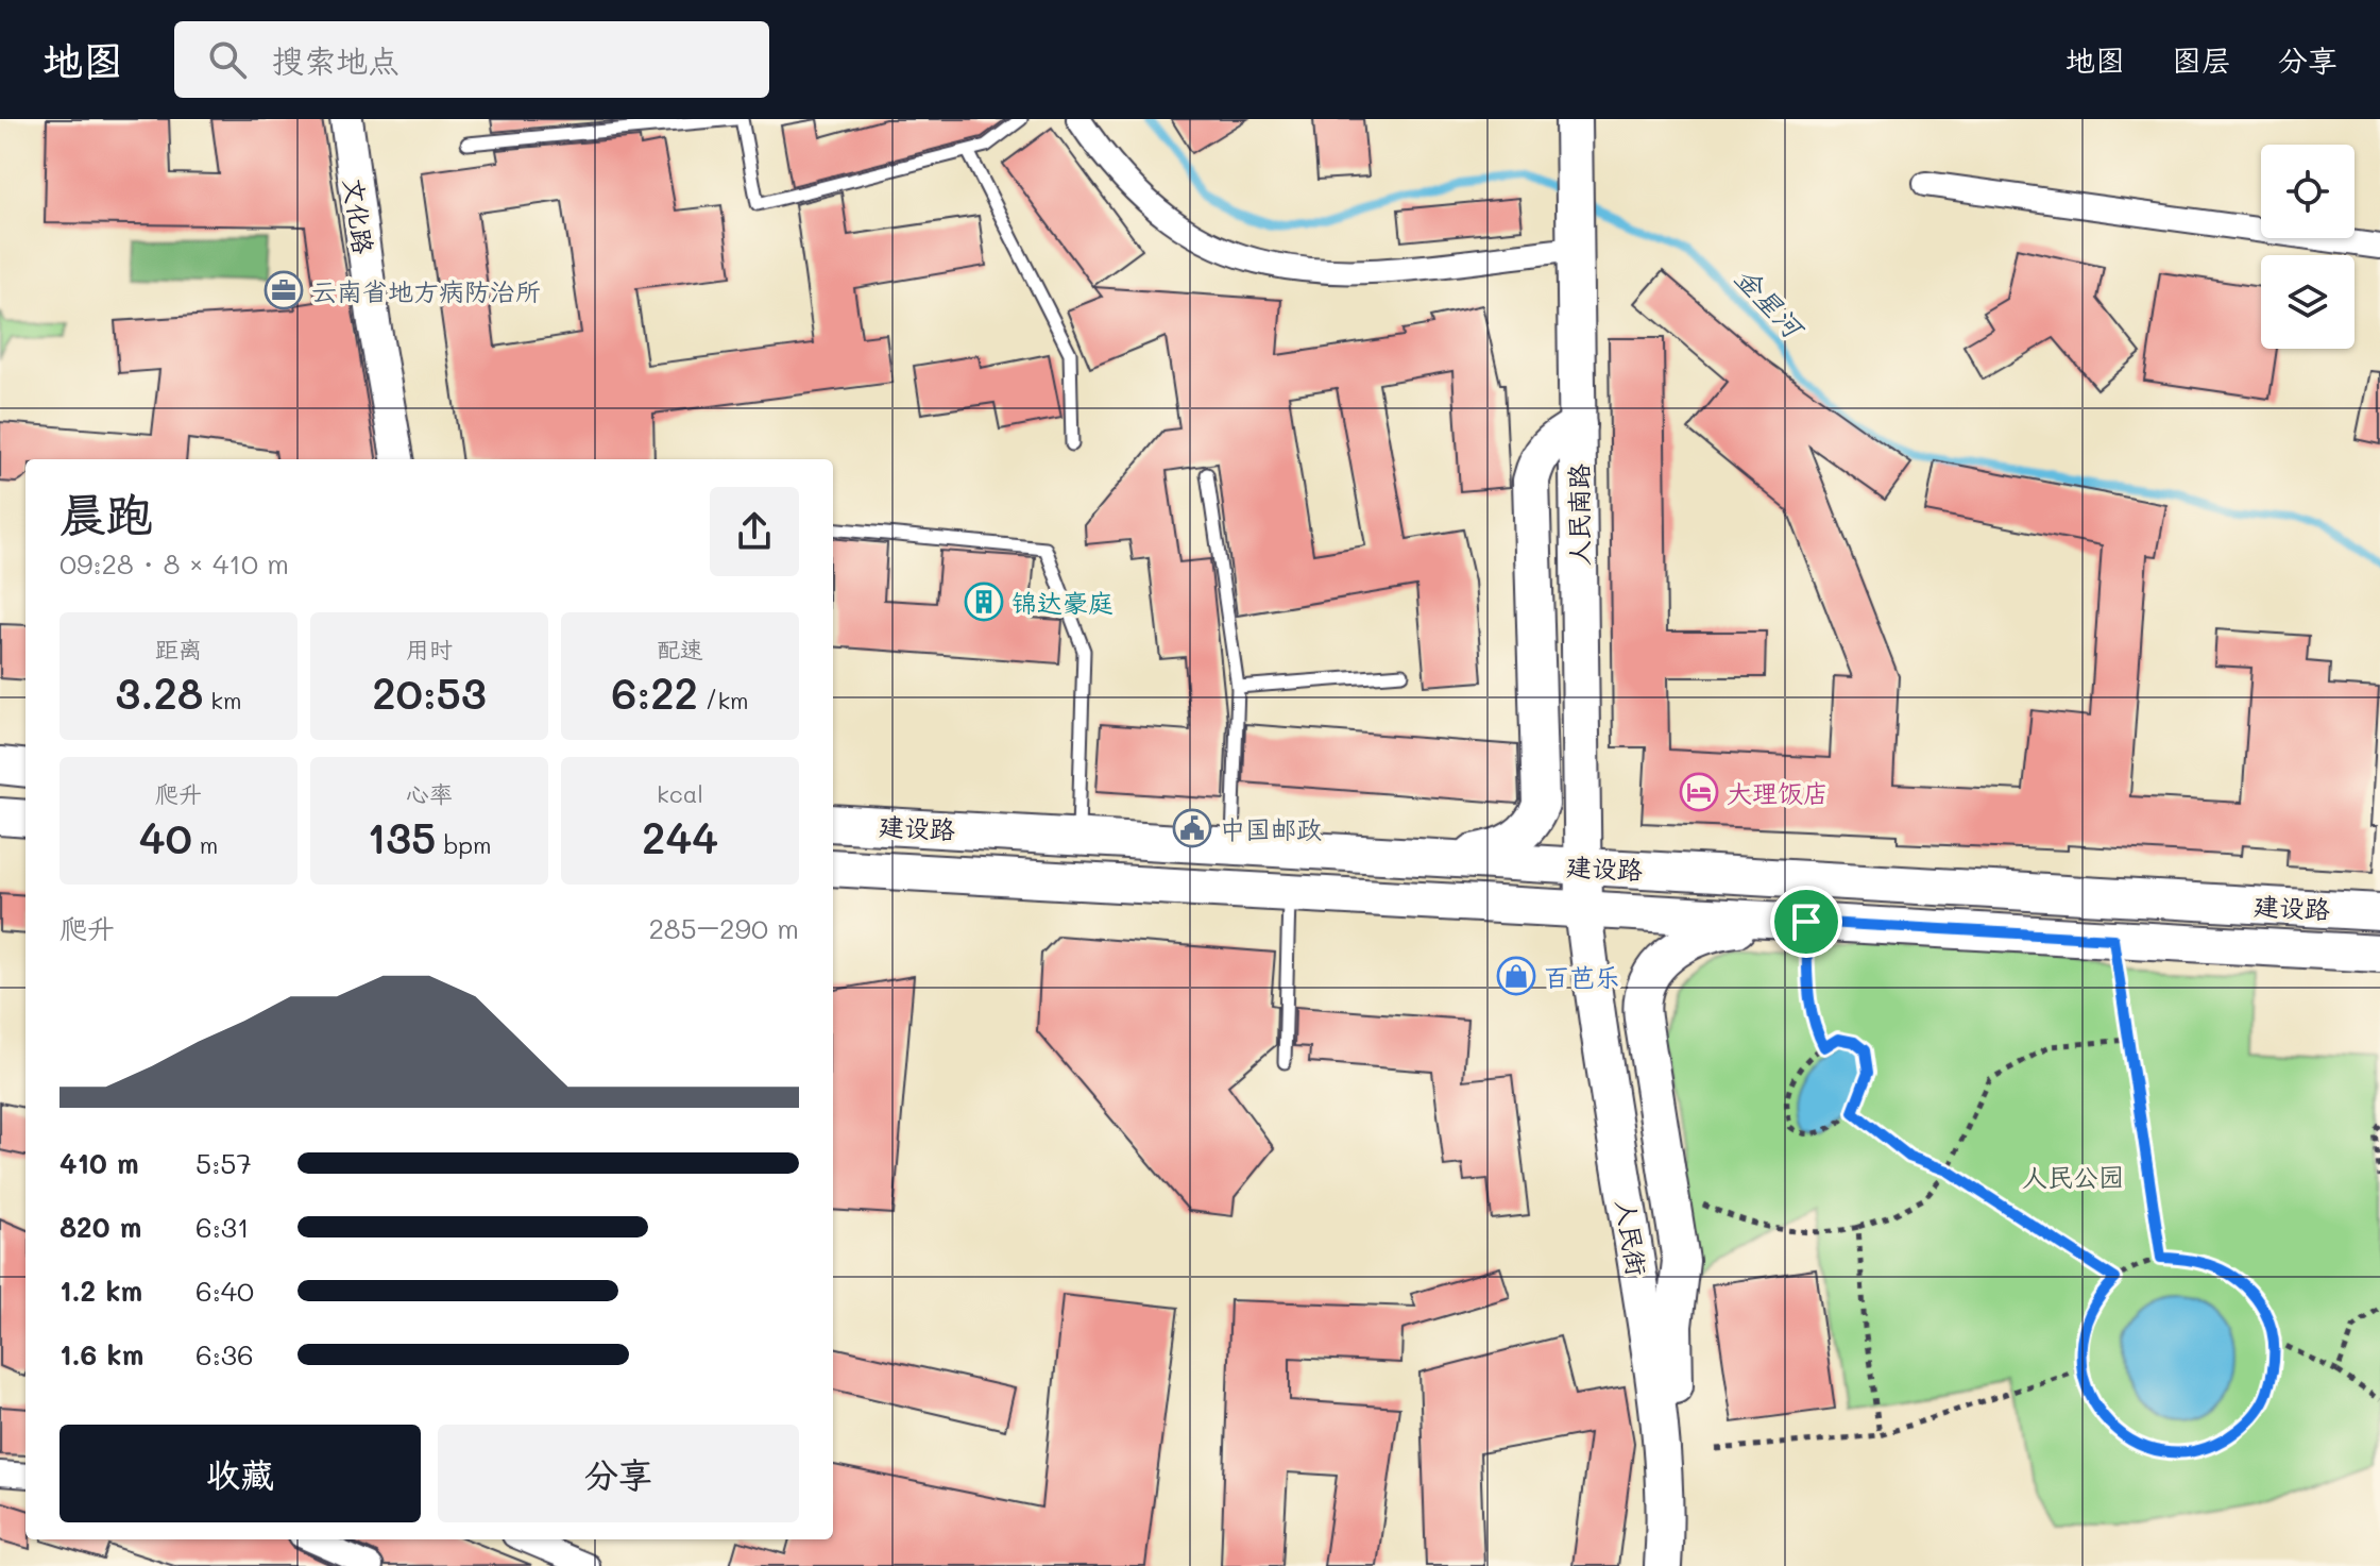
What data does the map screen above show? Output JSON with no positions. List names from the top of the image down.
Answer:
{
  "streets": {
    "main road": ["人民南路", "建设路", "人民街"],
    "street": ["文化路"]
  },
  "crossings": [
    ["人民南路", "建设路"],
    ["人民南路", "人民街"],
    ["建设路", "人民街"]
  ],
  "water": ["金星河"],
  "parks": ["人民公园"],
  "places": {
    "office": ["云南省地方病防治所"],
    "building": ["锦达豪庭"],
    "hotel": ["大理饭店"],
    "public building": ["中国邮政"],
    "shop": ["百芭乐"]
  },
  "page": {
    "header": "地图",
    "search": "搜索地点",
    "nav": ["地图", "图层", "分享"],
    "heading": ["晨跑", "09:28 · 8 × 410 m"],
    "stats": [
      ["距离", "3.28 km"],
      ["用时", "20:53"],
      ["配速", "6:22 /km"],
      ["爬升", "40 m"],
      ["心率", "135 bpm"],
      ["kcal", "244"]
    ],
    "chart": ["爬升", "285–290 m"],
    "list": [
      {
        "name": "410 m",
        "note": "5:57"
      },
      {
        "name": "820 m",
        "note": "6:31"
      },
      {
        "name": "1.2 km",
        "note": "6:40"
      },
      {
        "name": "1.6 km",
        "note": "6:36"
      }
    ],
    "buttons": ["收藏", "分享"]
  }
}
